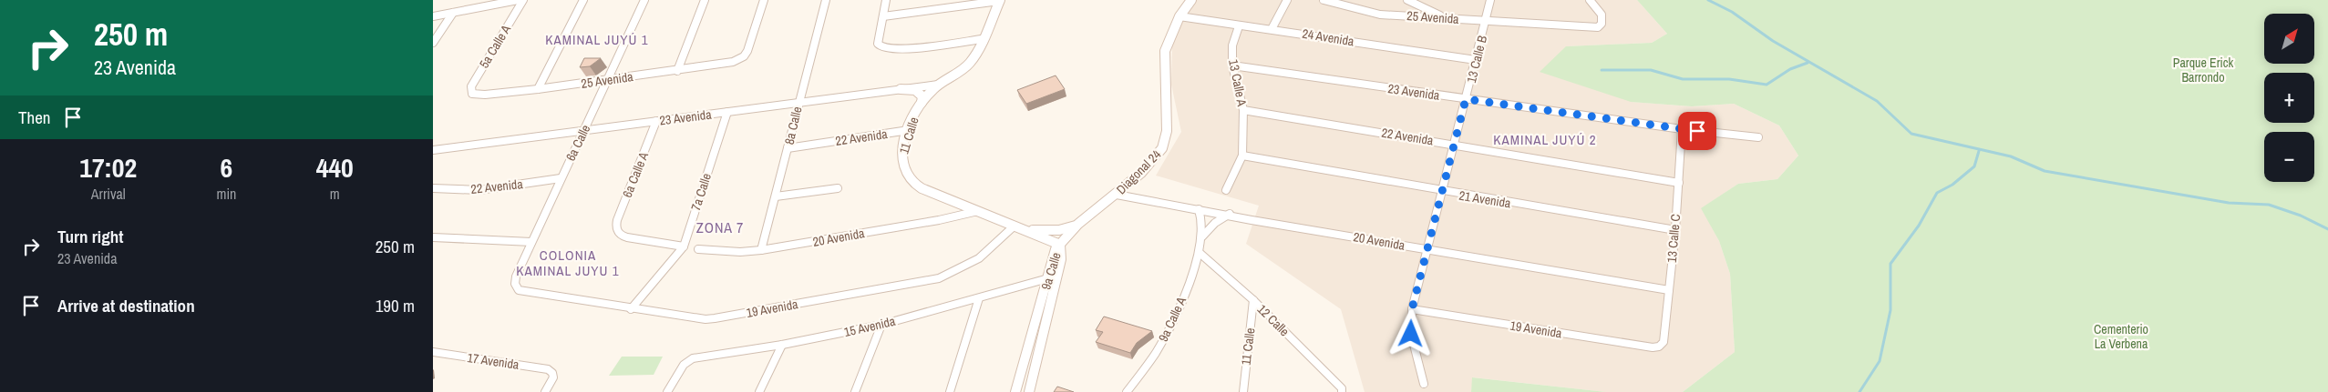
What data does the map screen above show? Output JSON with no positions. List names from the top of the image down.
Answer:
{
  "streets": {
    "main road": ["11 Calle", "Diagonal 24", "9a Calle"],
    "street": [
      "25 Avenida",
      "24 Avenida",
      "5a Calle A",
      "13 Calle B",
      "13 Calle A",
      "23 Avenida",
      "8a Calle",
      "22 Avenida",
      "6a Calle",
      "6a Calle A",
      "7a Calle",
      "21 Avenida",
      "20 Avenida",
      "13 Calle C",
      "19 Avenida",
      "9a Calle A",
      "12 Calle",
      "15 Avenida",
      "17 Avenida"
    ]
  },
  "crossings": [
    ["25 Avenida", "5a Calle A"],
    ["25 Avenida", "13 Calle B"],
    ["25 Avenida", "6a Calle"],
    ["24 Avenida", "13 Calle B"],
    ["24 Avenida", "13 Calle A"],
    ["24 Avenida", "Diagonal 24"],
    ["13 Calle B", "23 Avenida"],
    ["13 Calle B", "22 Avenida"],
    ["13 Calle B", "21 Avenida"],
    ["13 Calle B", "20 Avenida"],
    ["13 Calle B", "19 Avenida"],
    ["13 Calle A", "23 Avenida"],
    ["13 Calle A", "22 Avenida"],
    ["13 Calle A", "21 Avenida"],
    ["23 Avenida", "8a Calle"],
    ["23 Avenida", "11 Calle"],
    ["23 Avenida", "6a Calle"],
    ["23 Avenida", "6a Calle A"],
    ["23 Avenida", "7a Calle"],
    ["23 Avenida", "13 Calle C"],
    ["8a Calle", "22 Avenida"],
    ["8a Calle", "20 Avenida"],
    ["11 Calle", "22 Avenida"],
    ["11 Calle", "Diagonal 24"],
    ["11 Calle", "20 Avenida"],
    ["11 Calle", "9a Calle"],
    ["11 Calle", "19 Avenida"],
    ["11 Calle", "12 Calle"],
    ["22 Avenida", "6a Calle"],
    ["22 Avenida", "13 Calle C"],
    ["6a Calle", "19 Avenida"],
    ["Diagonal 24", "20 Avenida"],
    ["Diagonal 24", "9a Calle"],
    ["6a Calle A", "7a Calle"],
    ["7a Calle", "19 Avenida"],
    ["21 Avenida", "13 Calle C"],
    ["20 Avenida", "13 Calle C"],
    ["20 Avenida", "9a Calle A"],
    ["13 Calle C", "19 Avenida"],
    ["9a Calle", "15 Avenida"],
    ["9a Calle A", "12 Calle"]
  ],
  "districts": [
    "KAMINAL JUYÚ 1",
    "KAMINAL JUYÚ 2",
    "ZONA 7",
    "COLONIA KAMINAL JUYU 1"
  ],
  "parks": ["Parque Erick Barrondo", "Cementerio La Verbena"],
  "north": "top right",
  "page": {
    "turn": ["250 m", "23 Avenida"],
    "map_buttons": ["+", "−"],
    "then": "Then",
    "eta": [
      "17:02",
      "Arrival",
      "6",
      "min",
      "440",
      "m"
    ],
    "list": [
      {
        "name": "Turn right",
        "note": "23 Avenida",
        "value": "250 m"
      },
      {
        "name": "Arrive at destination",
        "value": "190 m"
      }
    ]
  }
}
